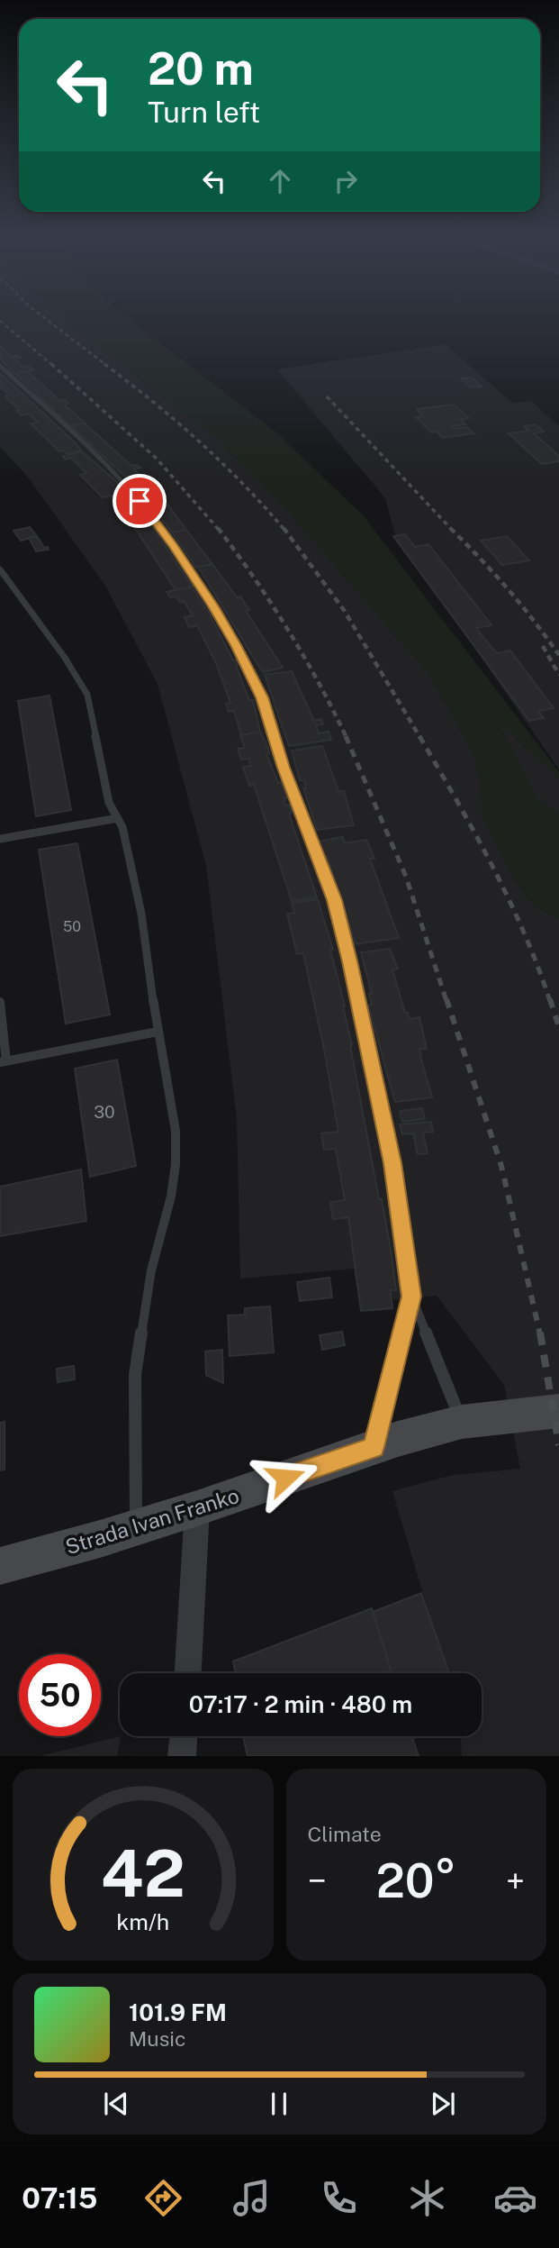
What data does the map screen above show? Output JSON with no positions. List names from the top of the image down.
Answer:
{
  "streets": {
    "main road": ["Strada Ivan Franko"]
  },
  "house_numbers": ["50", "30"],
  "page": {
    "turn": ["20 m", "Turn left"],
    "limit": "50",
    "trip": "07:17 · 2 min · 480 m",
    "tile": "Climate",
    "heat": ["−", "20°", "+"],
    "song": ["101.9 FM", "Music"],
    "tabs": "07:15",
    "gauge": ["42", "km/h"]
  }
}
